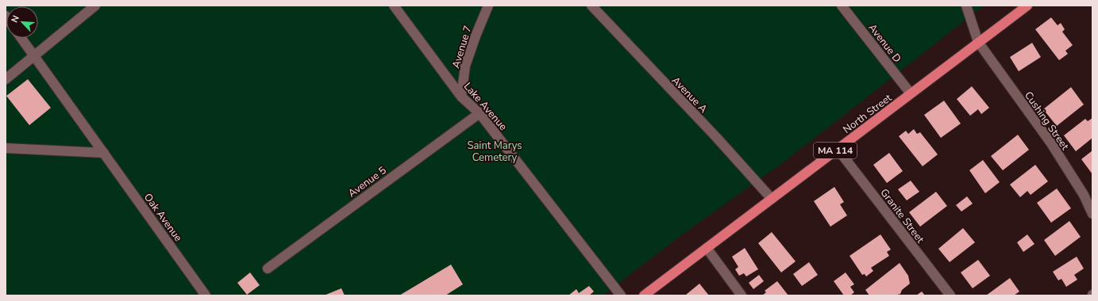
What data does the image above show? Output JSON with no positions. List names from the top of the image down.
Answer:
{
  "streets": {
    "highway": ["North Street", "MA 114"],
    "street": [
      "Avenue D",
      "Avenue 7",
      "Avenue A",
      "Lake Avenue",
      "Cushing Street",
      "Avenue 5",
      "Granite Street",
      "Oak Avenue"
    ]
  },
  "crossings": [
    ["Avenue D", "North Street"],
    ["Avenue 7", "Lake Avenue"],
    ["Avenue A", "North Street"],
    ["Lake Avenue", "Avenue 5"],
    ["North Street", "Cushing Street"],
    ["North Street", "Granite Street"]
  ],
  "parks": ["Saint Marys Cemetery"],
  "north": "top left"
}
